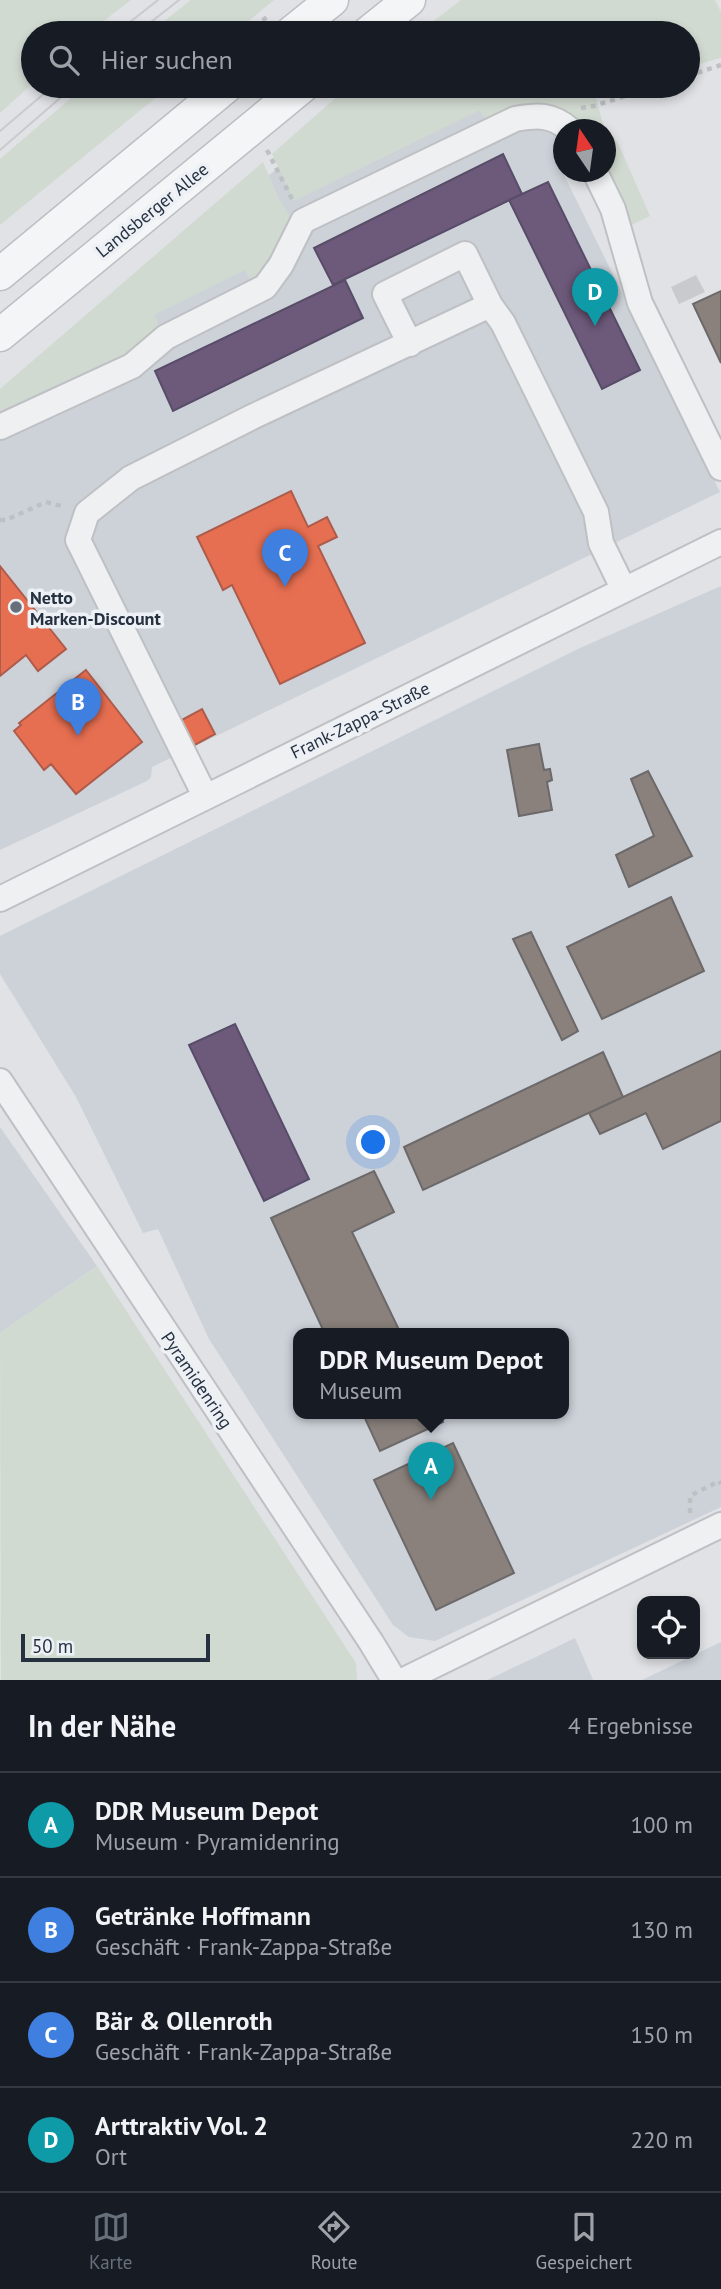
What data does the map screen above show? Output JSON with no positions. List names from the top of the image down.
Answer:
{
  "streets": {
    "main road": ["Landsberger Allee"],
    "street": ["Frank-Zappa-Straße", "Pyramidenring"]
  },
  "places": ["Netto Marken-Discount"],
  "scale_bar": "50 m",
  "north": "top",
  "page": {
    "search": "Hier suchen",
    "pins": [
      "D",
      "C",
      "B",
      "A"
    ],
    "popup": ["DDR Museum Depot", "Museum"],
    "scale": "50 m",
    "heading": ["In der Nähe", "4 Ergebnisse"],
    "list": [
      {
        "mark": "A",
        "name": "DDR Museum Depot",
        "note": "Museum · Pyramidenring",
        "value": "100 m"
      },
      {
        "mark": "B",
        "name": "Getränke Hoffmann",
        "note": "Geschäft · Frank-Zappa-Straße",
        "value": "130 m"
      },
      {
        "mark": "C",
        "name": "Bär & Ollenroth",
        "note": "Geschäft · Frank-Zappa-Straße",
        "value": "150 m"
      },
      {
        "mark": "D",
        "name": "Arttraktiv Vol. 2",
        "note": "Ort",
        "value": "220 m"
      }
    ],
    "nav": ["Karte", "Route", "Gespeichert"]
  }
}
